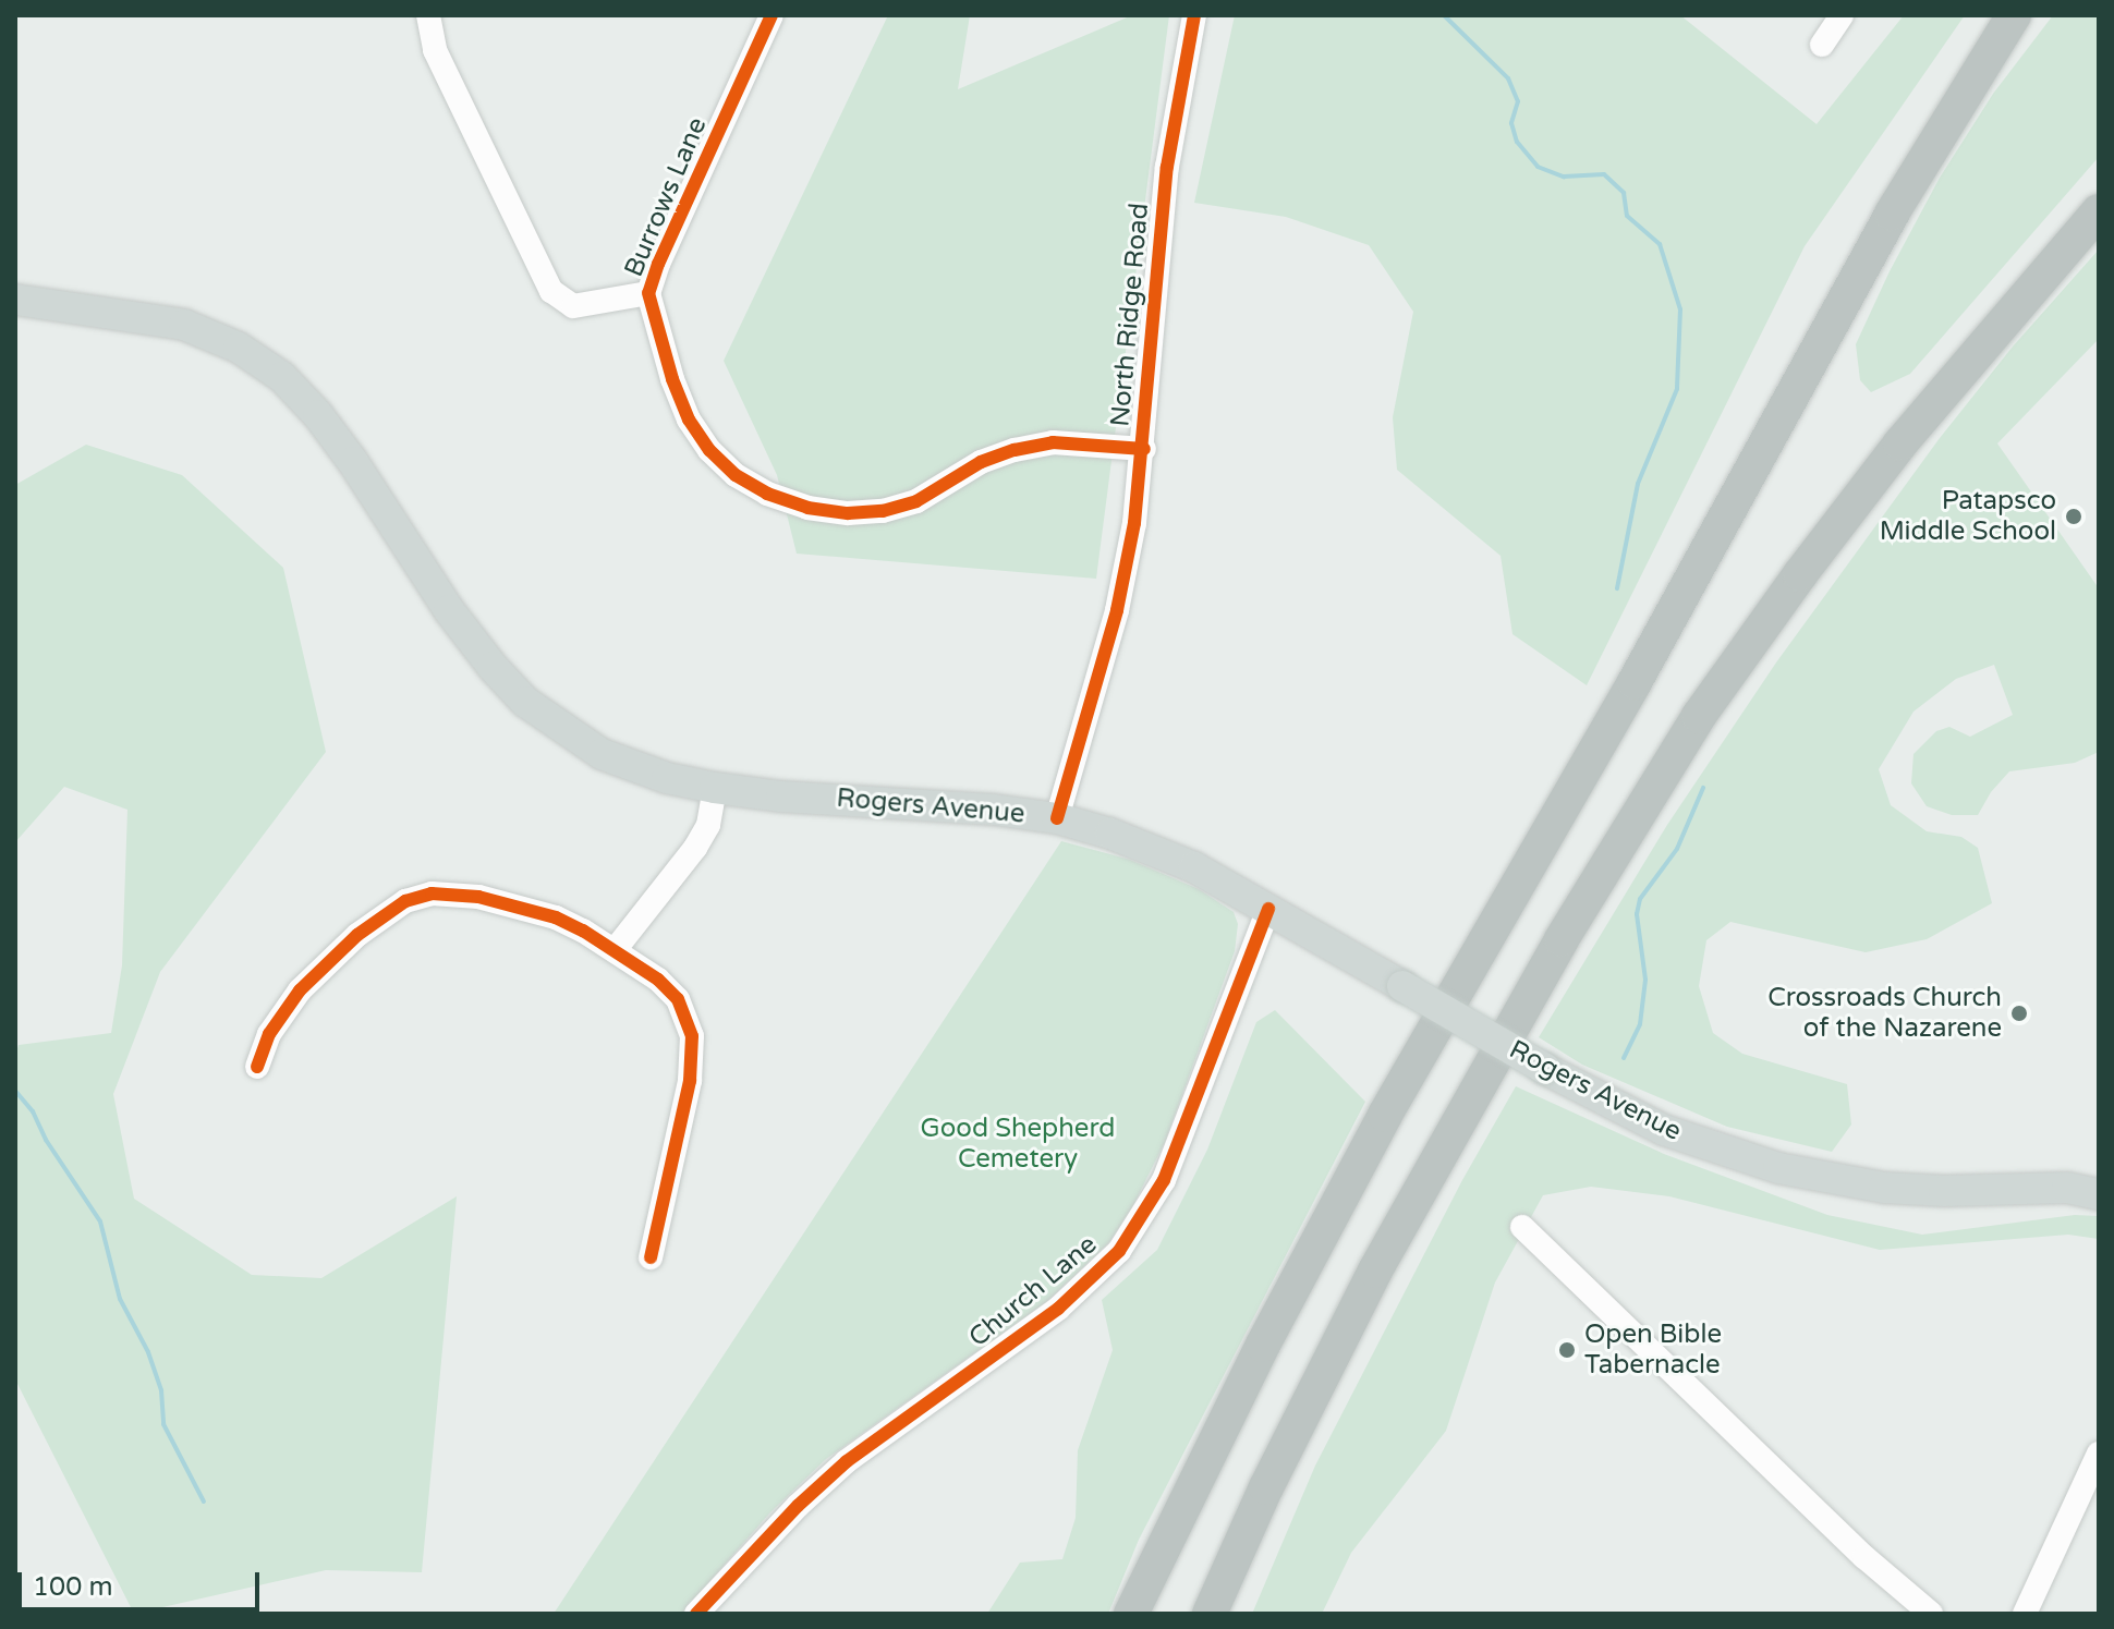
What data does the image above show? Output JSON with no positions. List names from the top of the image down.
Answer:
{
  "streets": {
    "main road": ["Rogers Avenue"],
    "street": ["Burrows Lane", "North Ridge Road", "Church Lane"]
  },
  "crossings": [
    ["Burrows Lane", "North Ridge Road"],
    ["North Ridge Road", "Rogers Avenue"],
    ["Rogers Avenue", "Church Lane"]
  ],
  "parks": ["Good Shepherd Cemetery"],
  "places": ["Patapsco Middle School", "Crossroads Church of the Nazarene", "Open Bible Tabernacle"],
  "scale_bar": "100 m"
}
